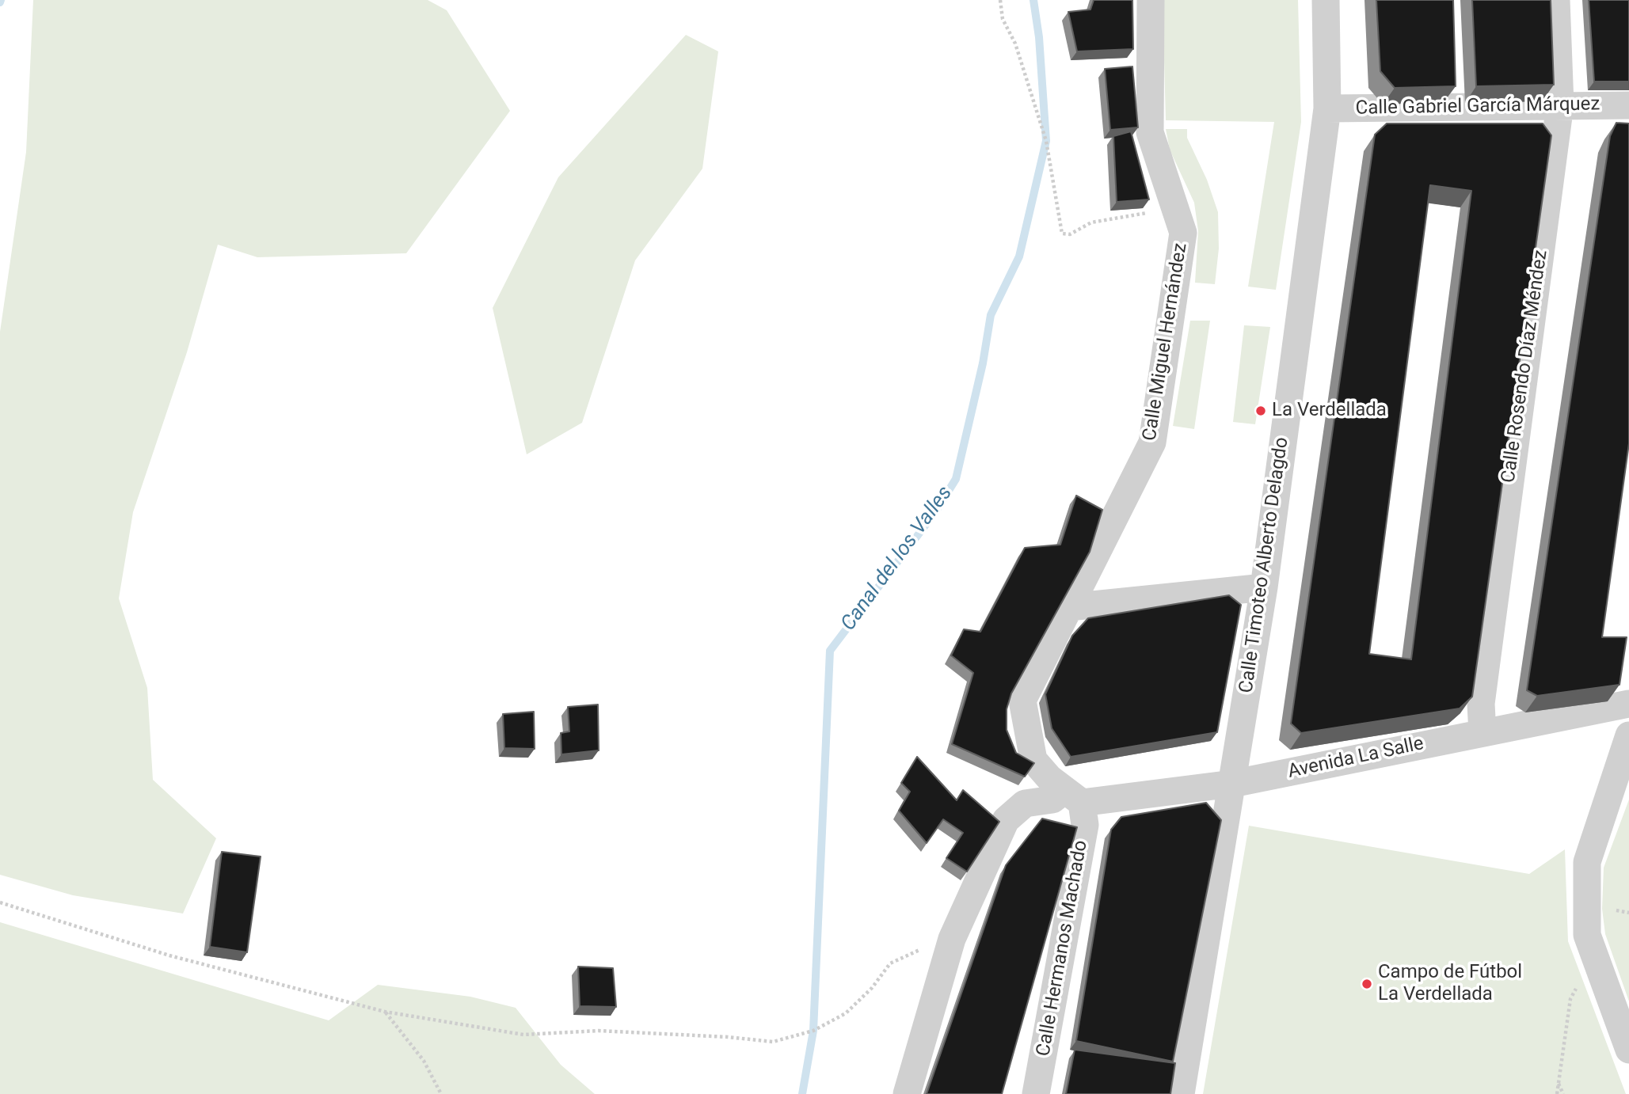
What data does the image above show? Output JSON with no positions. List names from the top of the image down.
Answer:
{
  "streets": {
    "street": [
      "Calle Gabriel García Márquez",
      "Calle Miguel Hernández",
      "Calle Rosendo Díaz Méndez",
      "Calle Timoteo Alberto Delagdo",
      "Avenida La Salle",
      "Calle Hermanos Machado"
    ]
  },
  "crossings": [
    ["Calle Gabriel García Márquez", "Calle Rosendo Díaz Méndez"],
    ["Calle Gabriel García Márquez", "Calle Timoteo Alberto Delagdo"],
    ["Calle Miguel Hernández", "Avenida La Salle"],
    ["Calle Miguel Hernández", "Calle Hermanos Machado"],
    ["Calle Rosendo Díaz Méndez", "Avenida La Salle"],
    ["Calle Timoteo Alberto Delagdo", "Avenida La Salle"],
    ["Avenida La Salle", "Calle Hermanos Machado"]
  ],
  "water": ["Canal del los Valles"],
  "places": ["La Verdellada", "Campo de Fútbol La Verdellada"]
}
